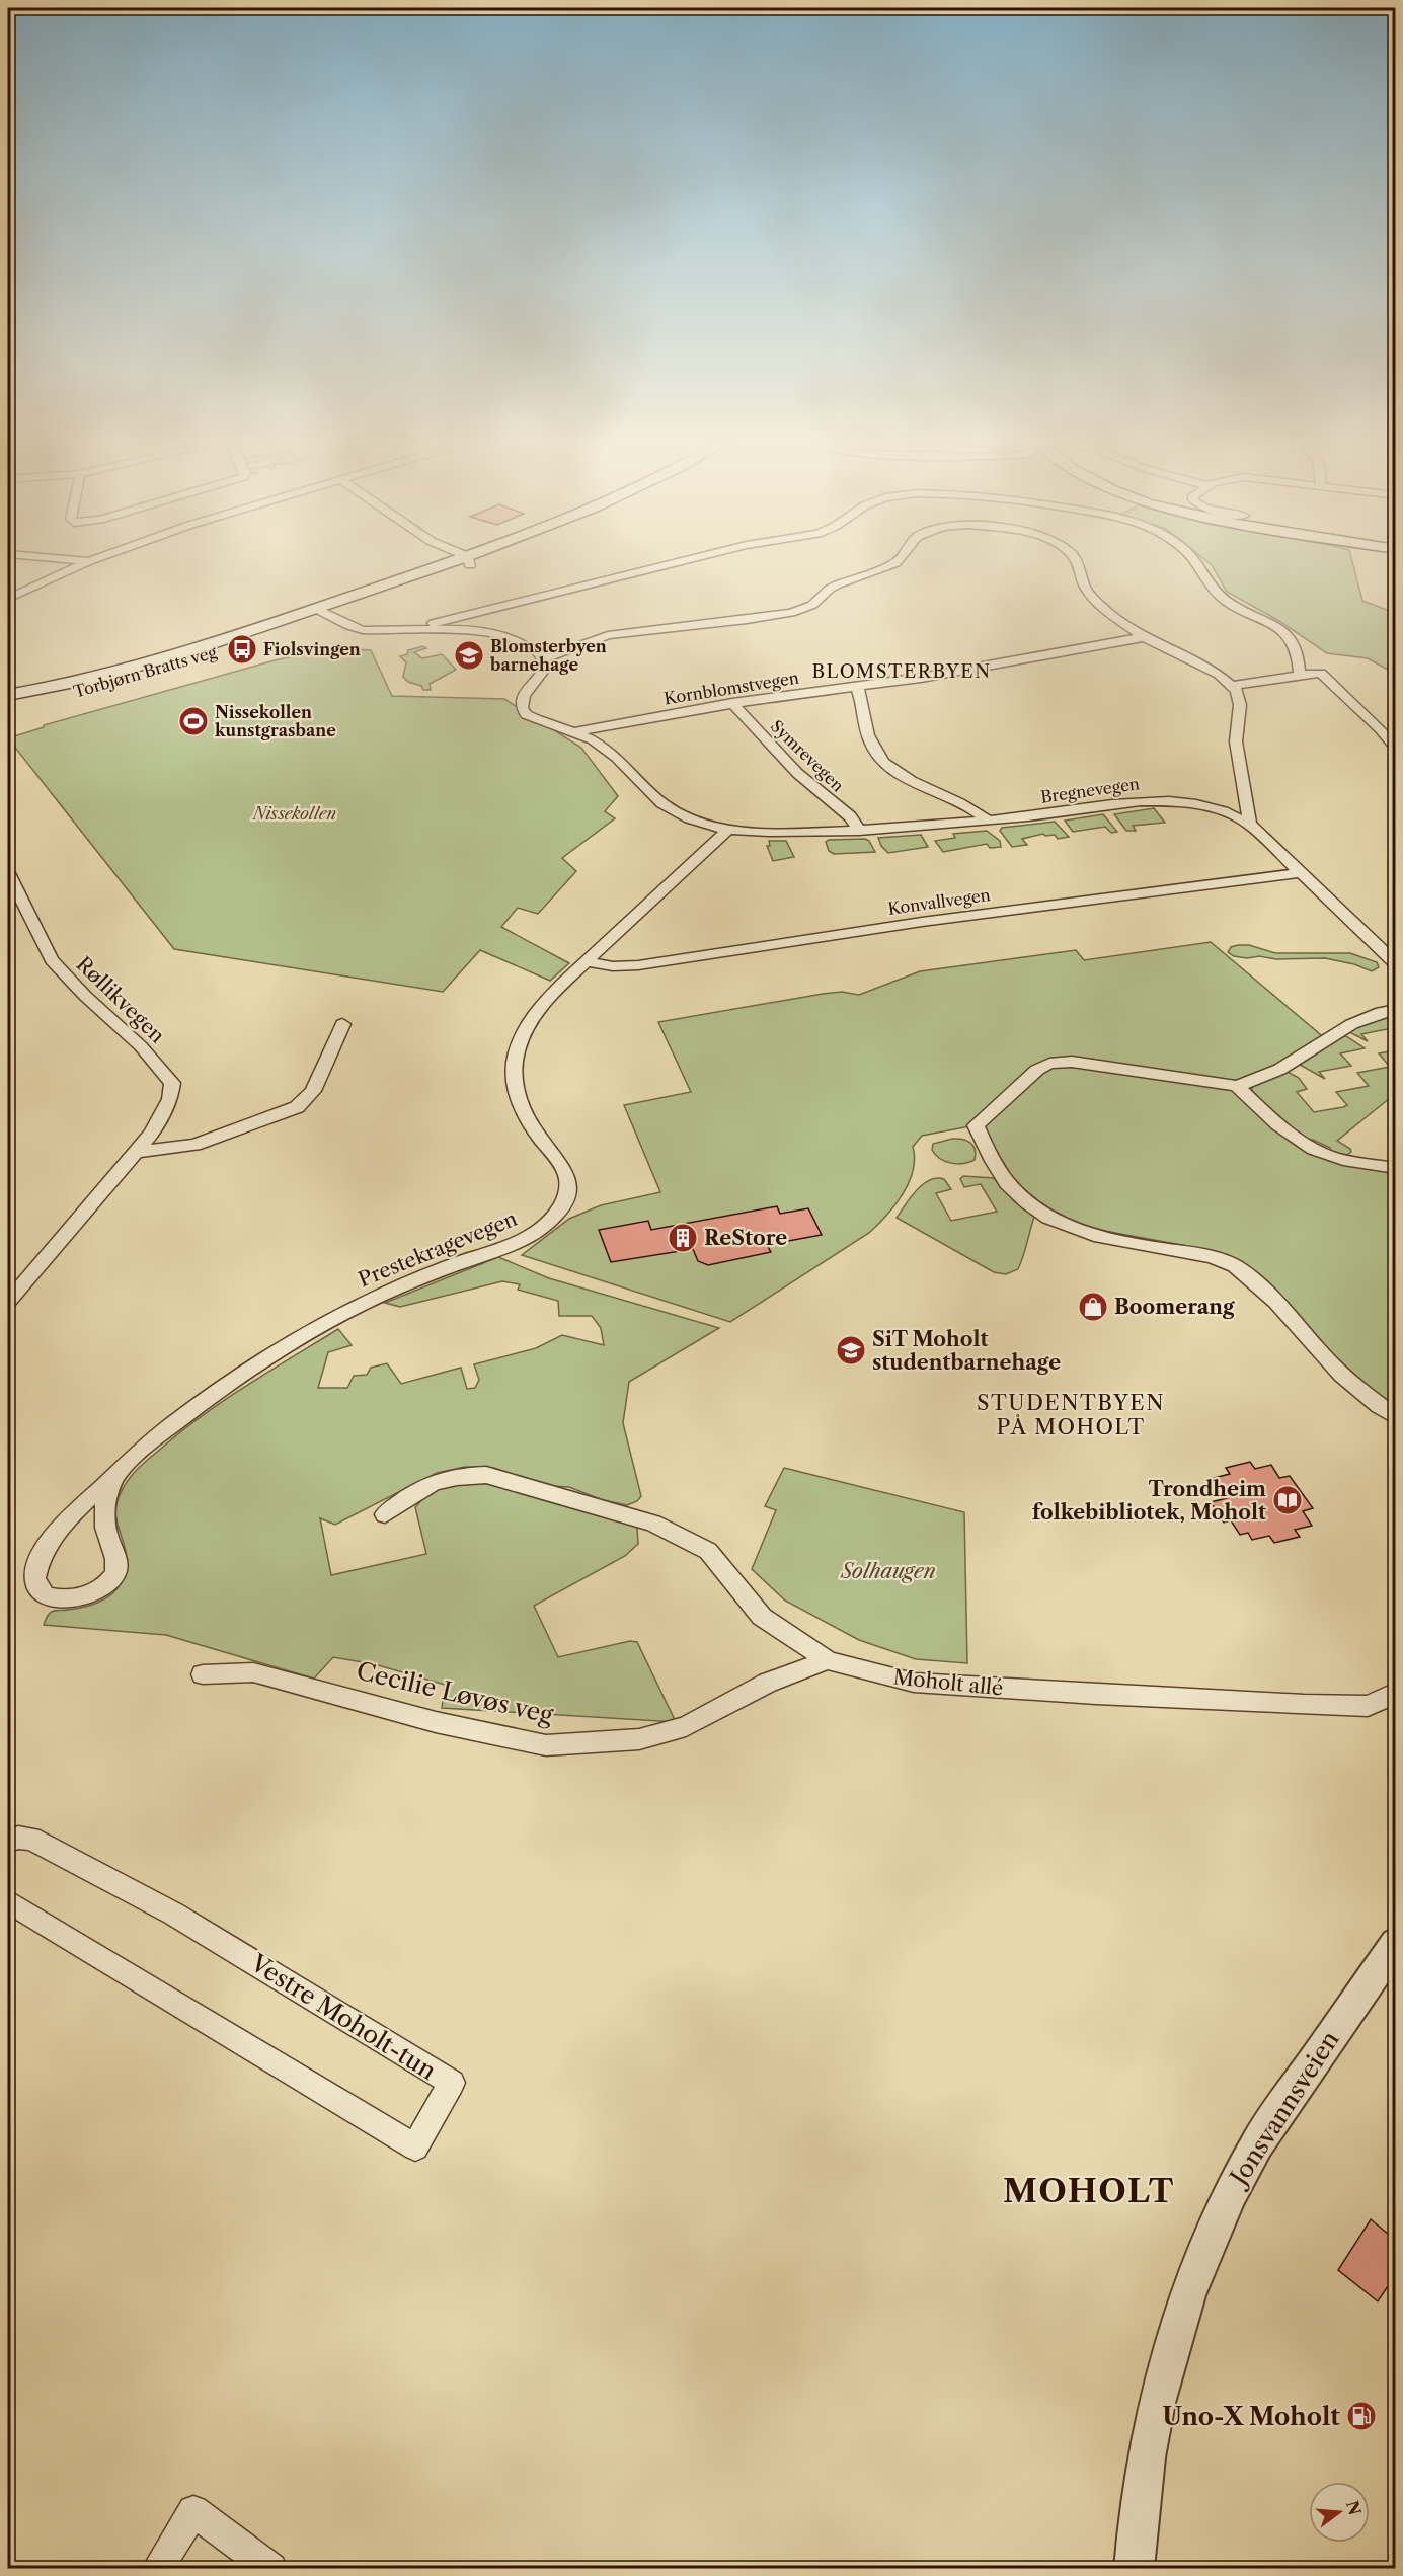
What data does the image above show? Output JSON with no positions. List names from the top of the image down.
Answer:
{
  "streets": {
    "main road": ["Torbjørn Bratts veg"],
    "street": [
      "Kornblomstvegen",
      "Symrevegen",
      "Bregnevegen",
      "Konvallvegen",
      "Røllikvegen",
      "Prestekragevegen",
      "Moholt allé",
      "Cecilie Løvøs veg",
      "Vestre Moholt-tun",
      "Jonsvannsveien"
    ]
  },
  "crossings": [
    ["Kornblomstvegen", "Symrevegen"],
    ["Symrevegen", "Bregnevegen"],
    ["Bregnevegen", "Konvallvegen"],
    ["Bregnevegen", "Prestekragevegen"],
    ["Konvallvegen", "Prestekragevegen"],
    ["Moholt allé", "Cecilie Løvøs veg"]
  ],
  "districts": ["BLOMSTERBYEN", "STUDENTBYEN PÅ MOHOLT", "MOHOLT"],
  "parks": ["Nissekollen", "Solhaugen"],
  "places": {
    "bus stop": ["Fiolsvingen"],
    "school or university": ["Blomsterbyen barnehage", "SiT Moholt studentbarnehage"],
    "sports": ["Nissekollen kunstgrasbane"],
    "building": ["ReStore"],
    "shop": ["Boomerang"],
    "library": ["Trondheim folkebibliotek, Moholt"],
    "fuel station": ["Uno-X Moholt"]
  },
  "north": "right"
}
